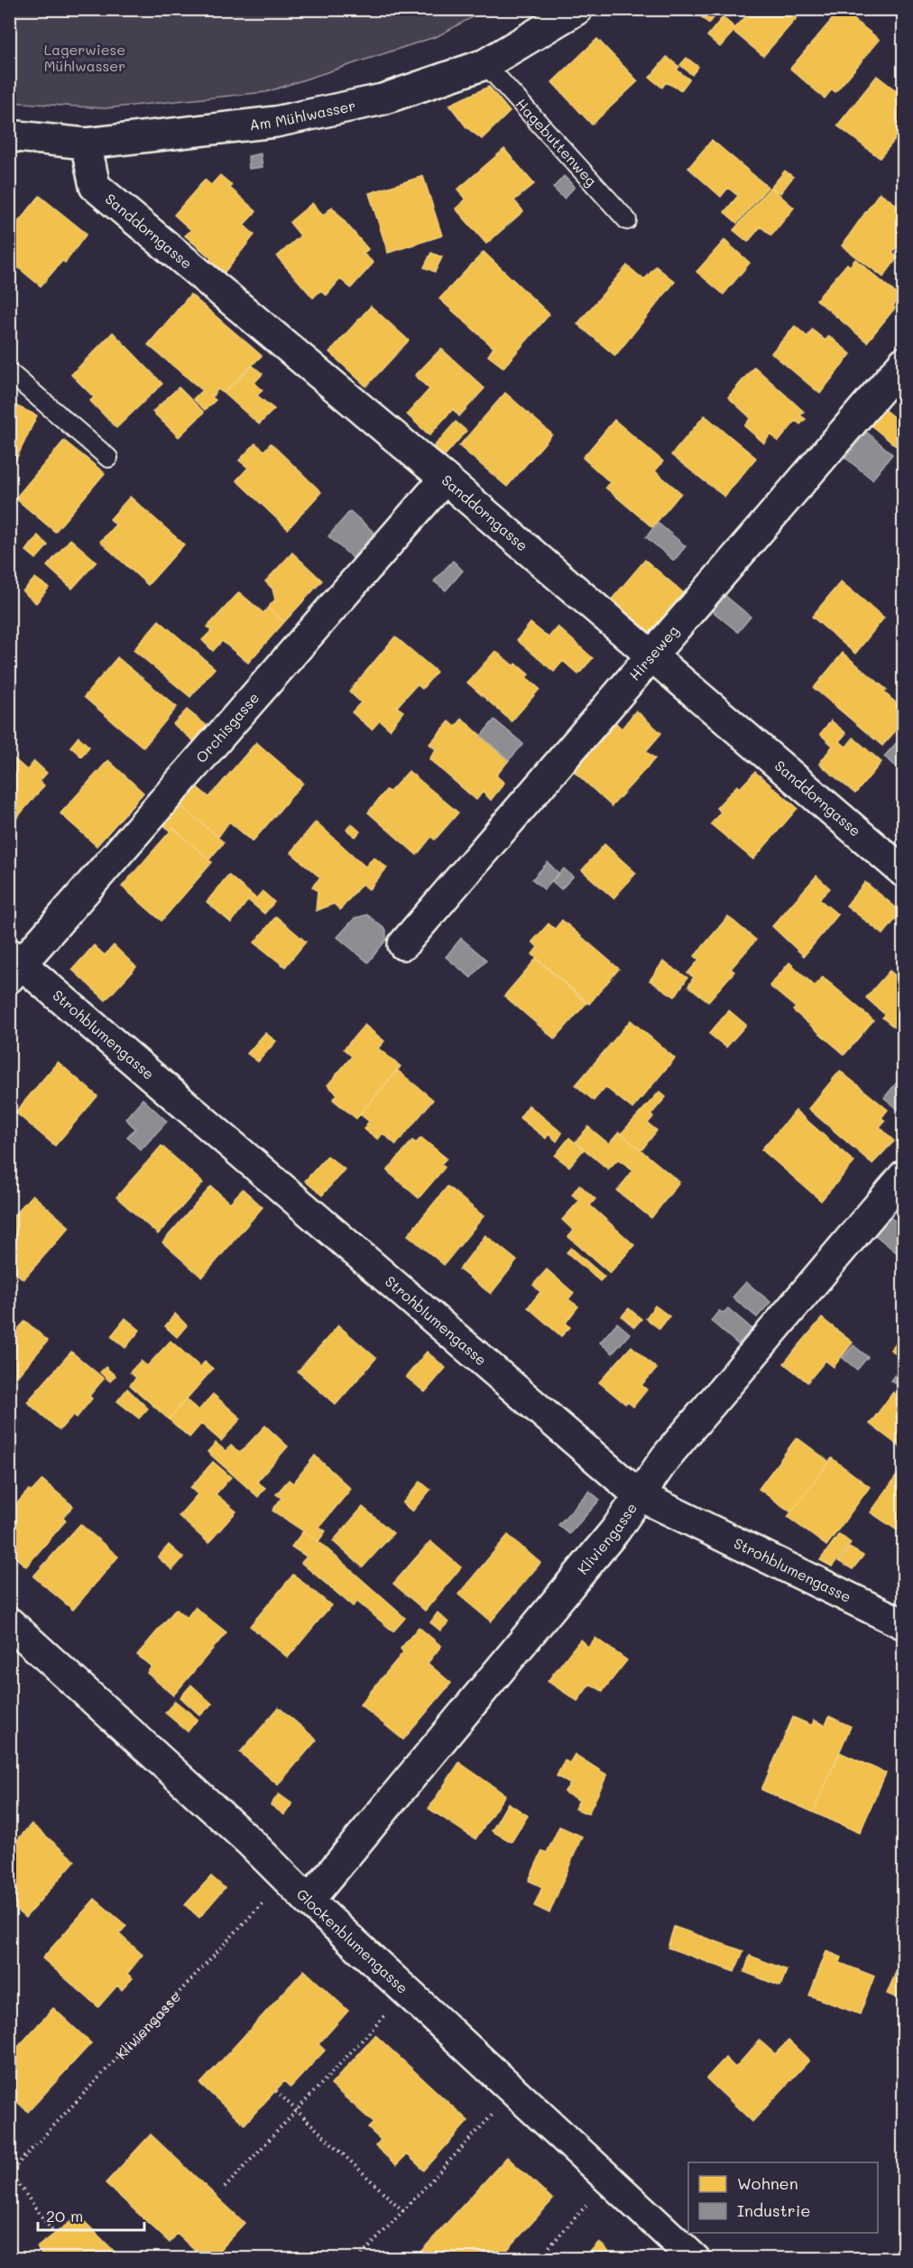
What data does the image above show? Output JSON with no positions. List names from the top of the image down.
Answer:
{
  "streets": {
    "street": [
      "Am Mühlwasser",
      "Sanddorngasse",
      "Hirseweg",
      "Orchisgasse",
      "Strohblumengasse",
      "Kliviengasse",
      "Glockenblumengasse"
    ],
    "lane": ["Hagebuttenweg"]
  },
  "crossings": [
    ["Am Mühlwasser", "Hagebuttenweg"],
    ["Am Mühlwasser", "Sanddorngasse"],
    ["Sanddorngasse", "Hirseweg"],
    ["Sanddorngasse", "Orchisgasse"],
    ["Orchisgasse", "Strohblumengasse"],
    ["Strohblumengasse", "Kliviengasse"],
    ["Kliviengasse", "Glockenblumengasse"]
  ],
  "parks": ["Lagerwiese Mühlwasser"],
  "legend": ["Wohnen", "Industrie"],
  "scale_bar": "20 m"
}
